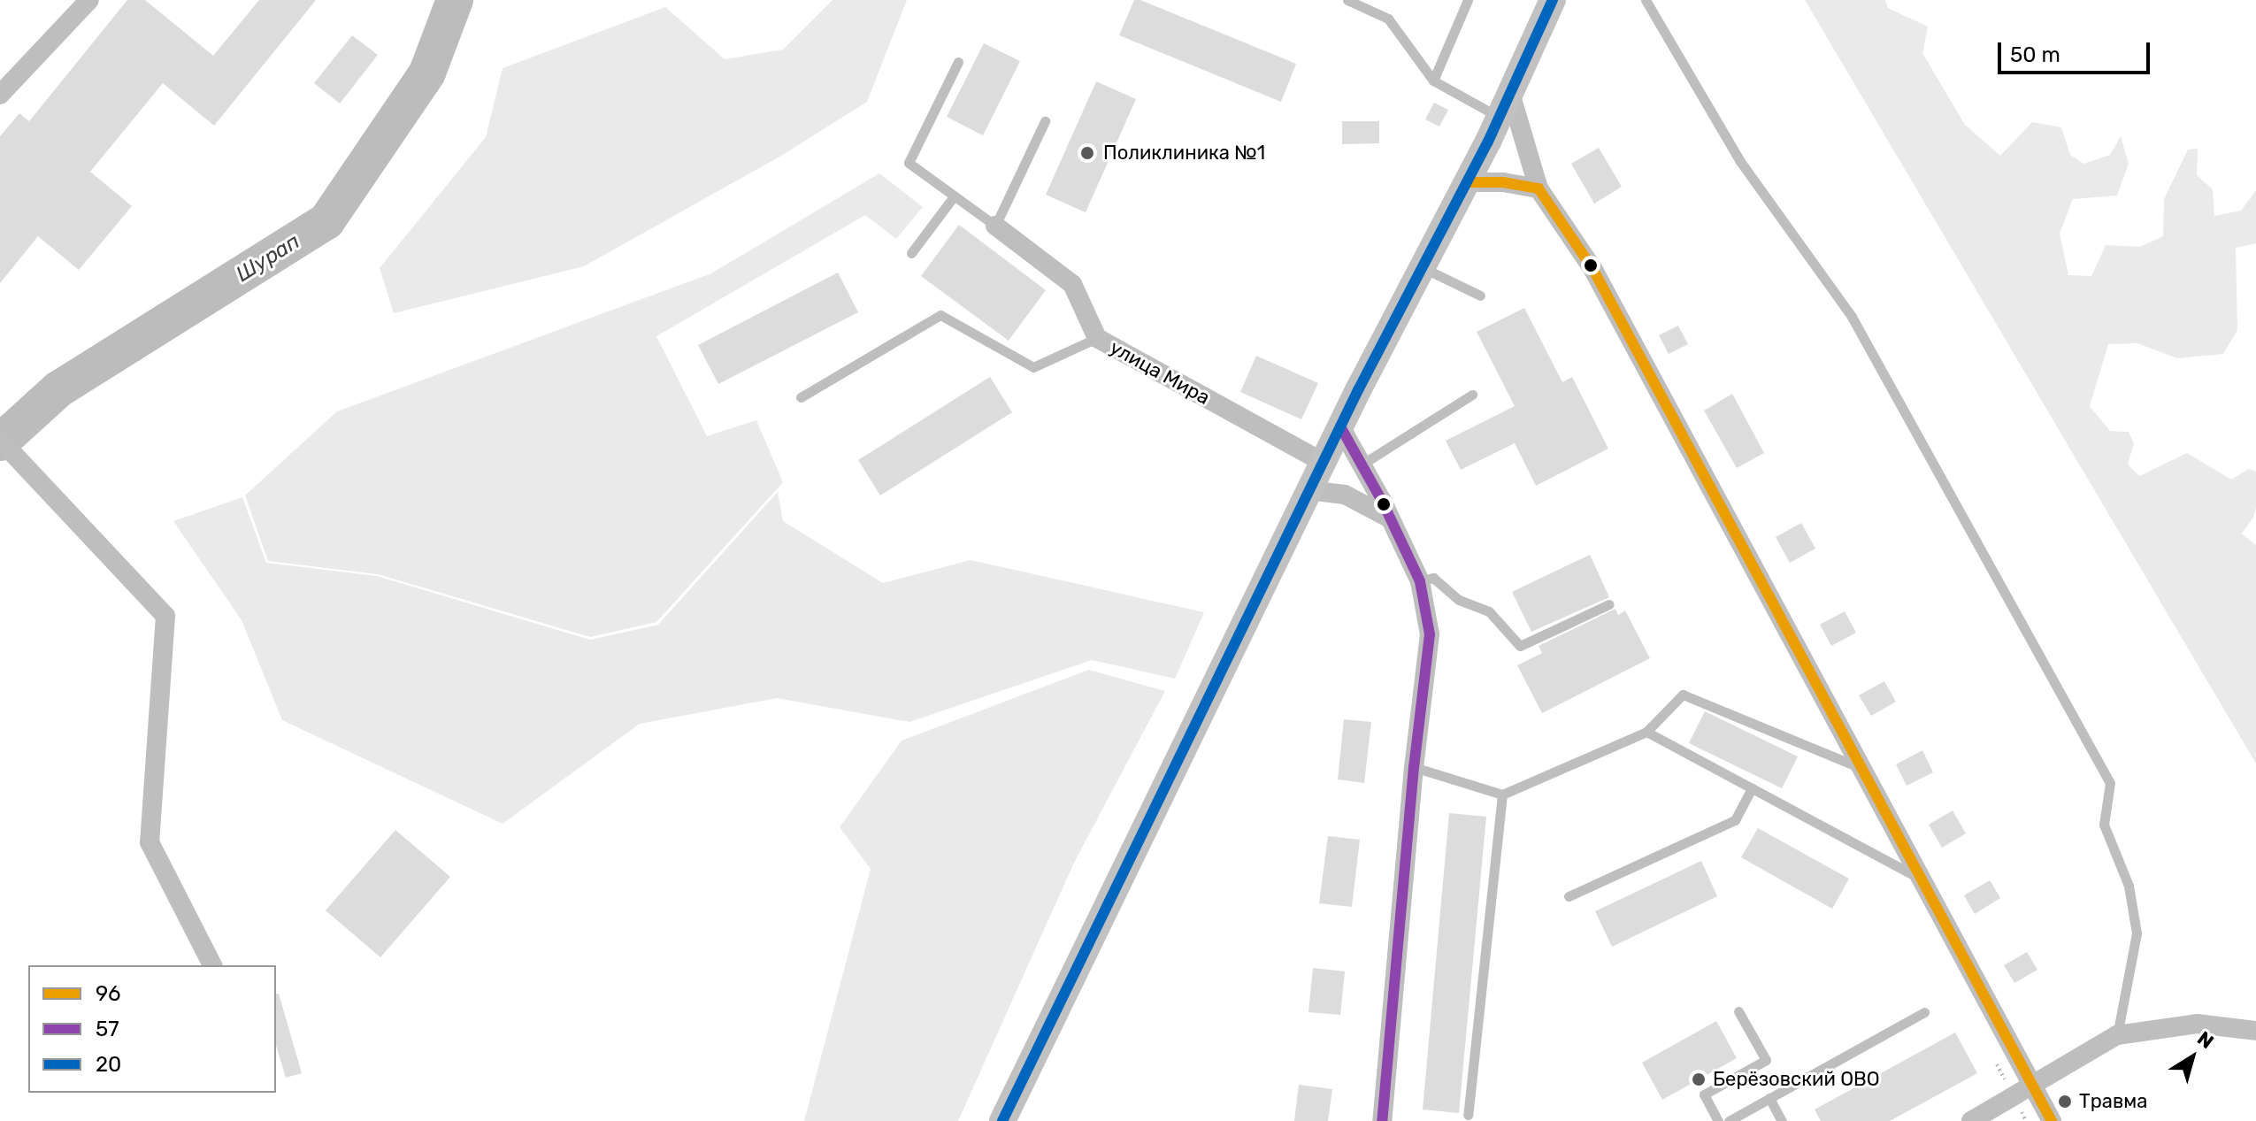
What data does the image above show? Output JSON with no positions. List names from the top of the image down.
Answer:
{
  "streets": {
    "street": ["улица Мира"]
  },
  "water": ["Шурап"],
  "places": ["Поликлиника №1", "Берёзовский ОВО", "Травма"],
  "lines": ["transit line 20", "transit line 96", "transit line 57"],
  "legend": ["96", "57", "20"],
  "scale_bar": "50 m",
  "north": "top right"
}
